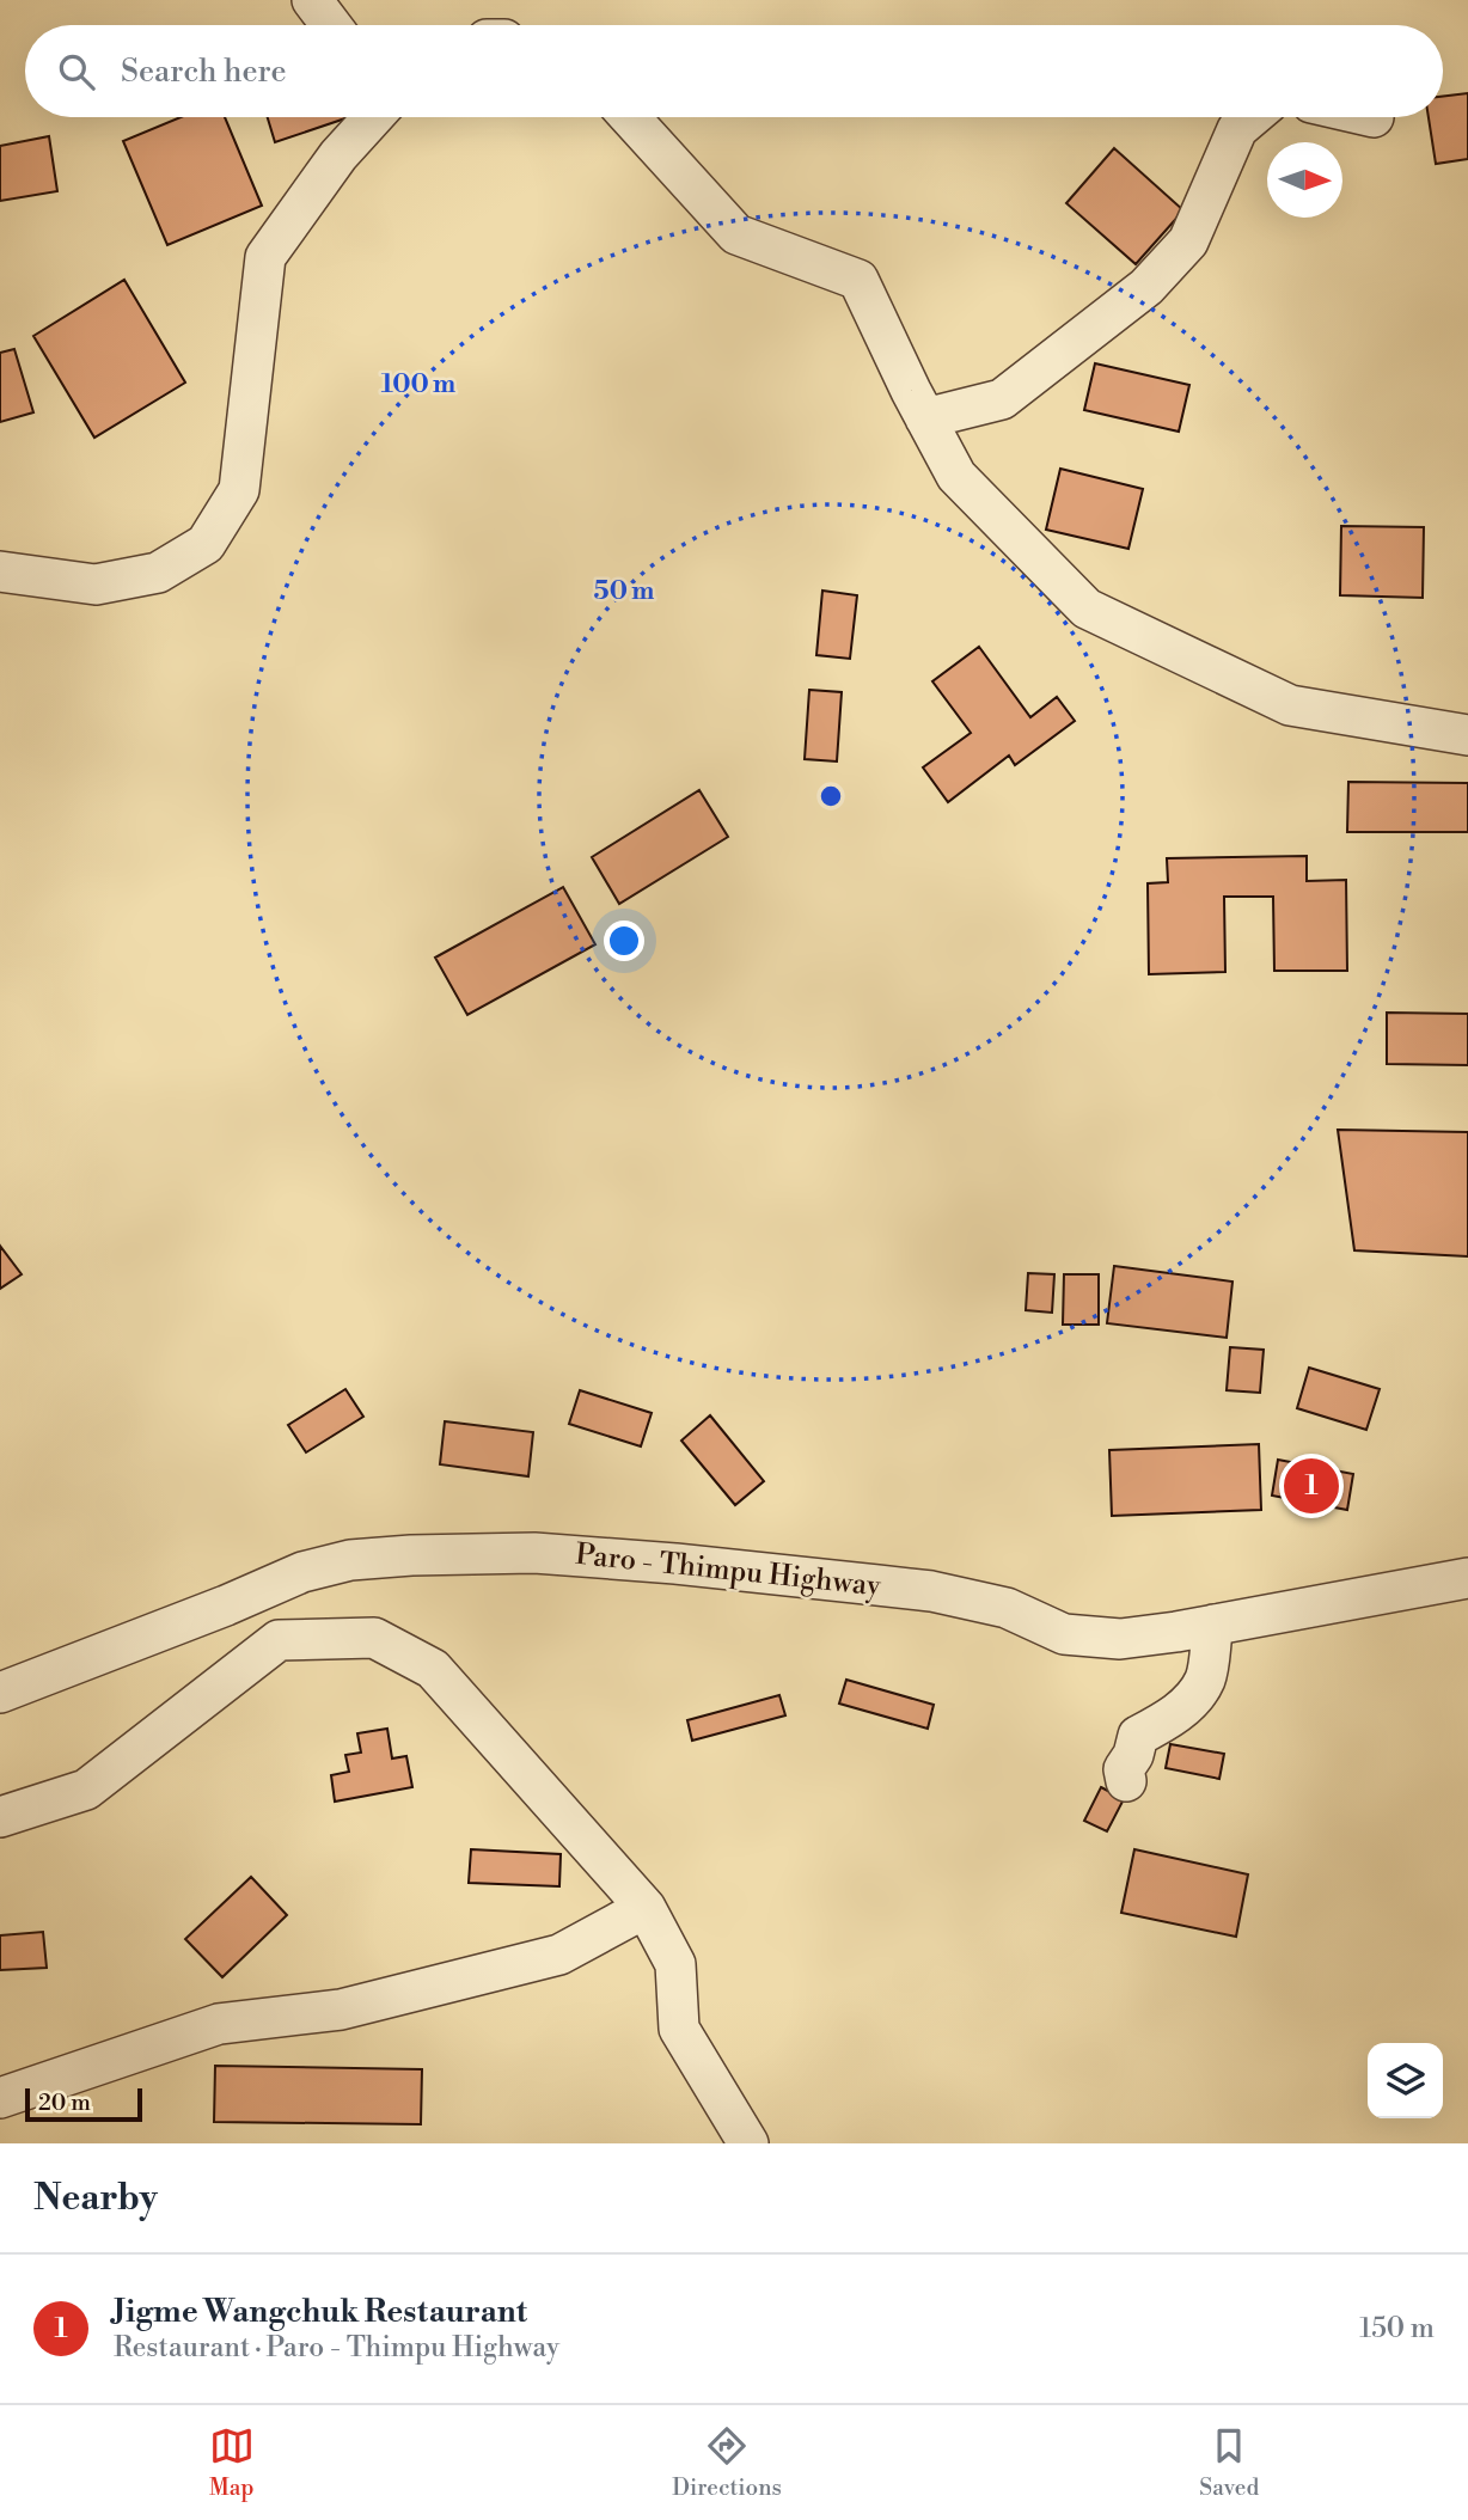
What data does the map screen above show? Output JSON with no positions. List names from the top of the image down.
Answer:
{
  "streets": {
    "street": ["Paro - Thimpu Highway"]
  },
  "scale_bar": "20 m",
  "north": "right",
  "page": {
    "search": "Search here",
    "pins": "1",
    "scale": "20 m",
    "heading": "Nearby",
    "list": [
      {
        "mark": "1",
        "name": "Jigme Wangchuk Restaurant",
        "note": "Restaurant · Paro - Thimpu Highway",
        "value": "150 m"
      }
    ],
    "nav": ["Map", "Directions", "Saved"]
  },
  "rings": ["100 m", "50 m"]
}
